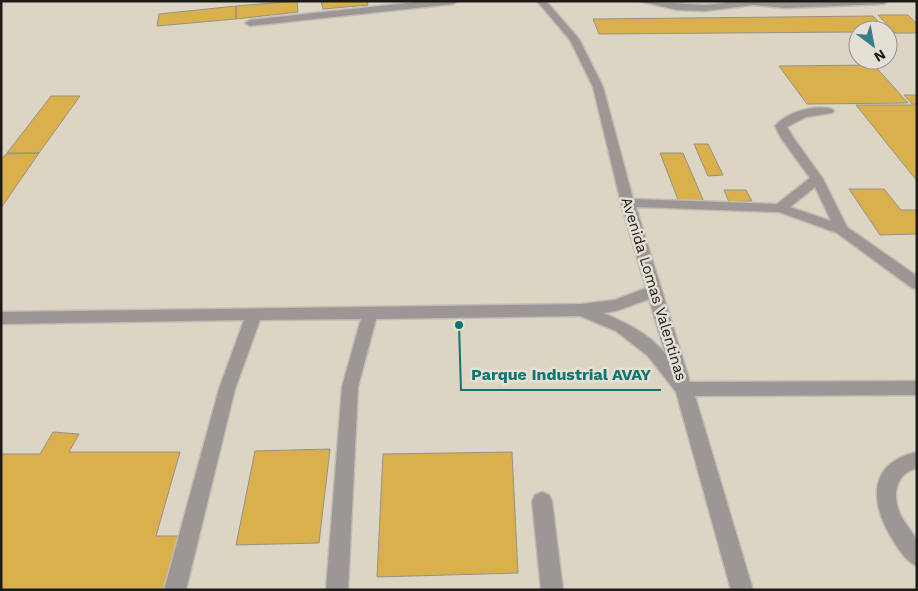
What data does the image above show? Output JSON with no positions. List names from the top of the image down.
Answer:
{
  "streets": {
    "street": ["Avenida Lomas Valentinas"]
  },
  "places": ["Parque Industrial AVAY"],
  "north": "bottom right"
}
